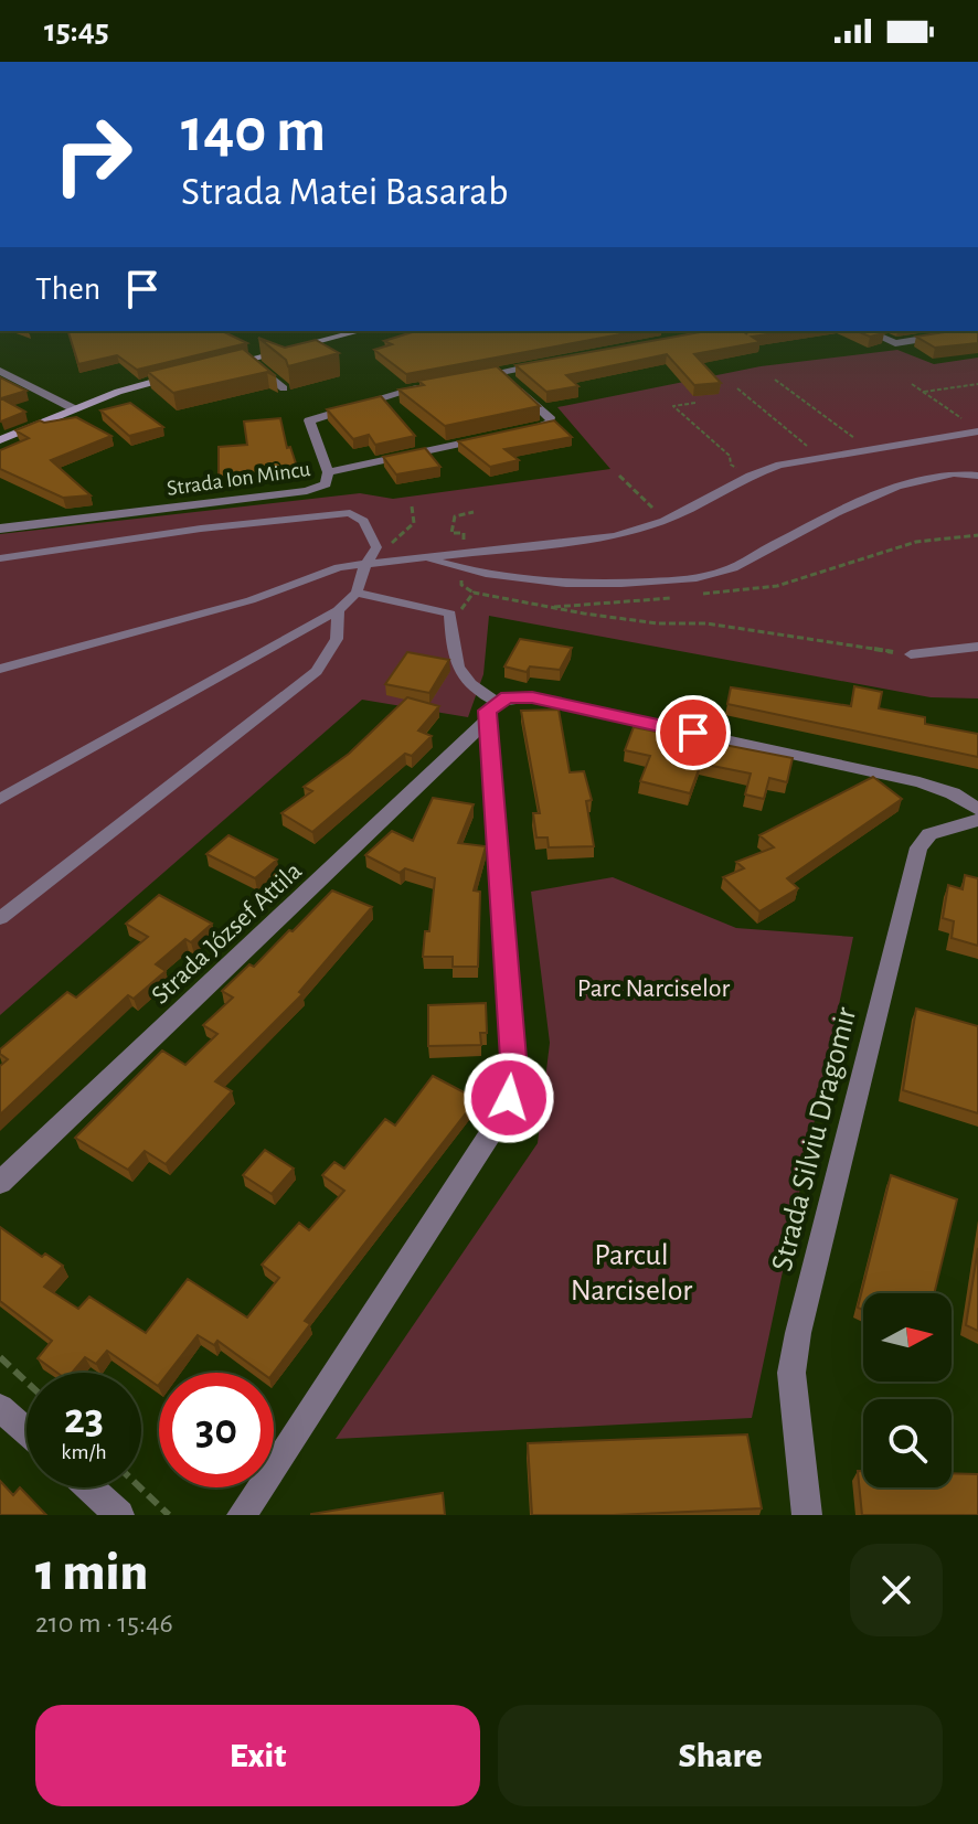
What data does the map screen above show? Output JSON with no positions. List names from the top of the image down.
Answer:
{
  "streets": {
    "street": ["Strada Ion Mincu", "Strada József Attila", "Strada Silviu Dragomir"]
  },
  "parks": ["Parc Narciselor", "Parcul Narciselor"],
  "north": "right",
  "page": {
    "status": "15:45",
    "turn": ["140 m", "Strada Matei Basarab"],
    "then": "Then",
    "speed": "23 km/h",
    "limit": "30",
    "heading": ["1 min", "210 m · 15:46"],
    "buttons": ["Exit", "Share"]
  }
}
